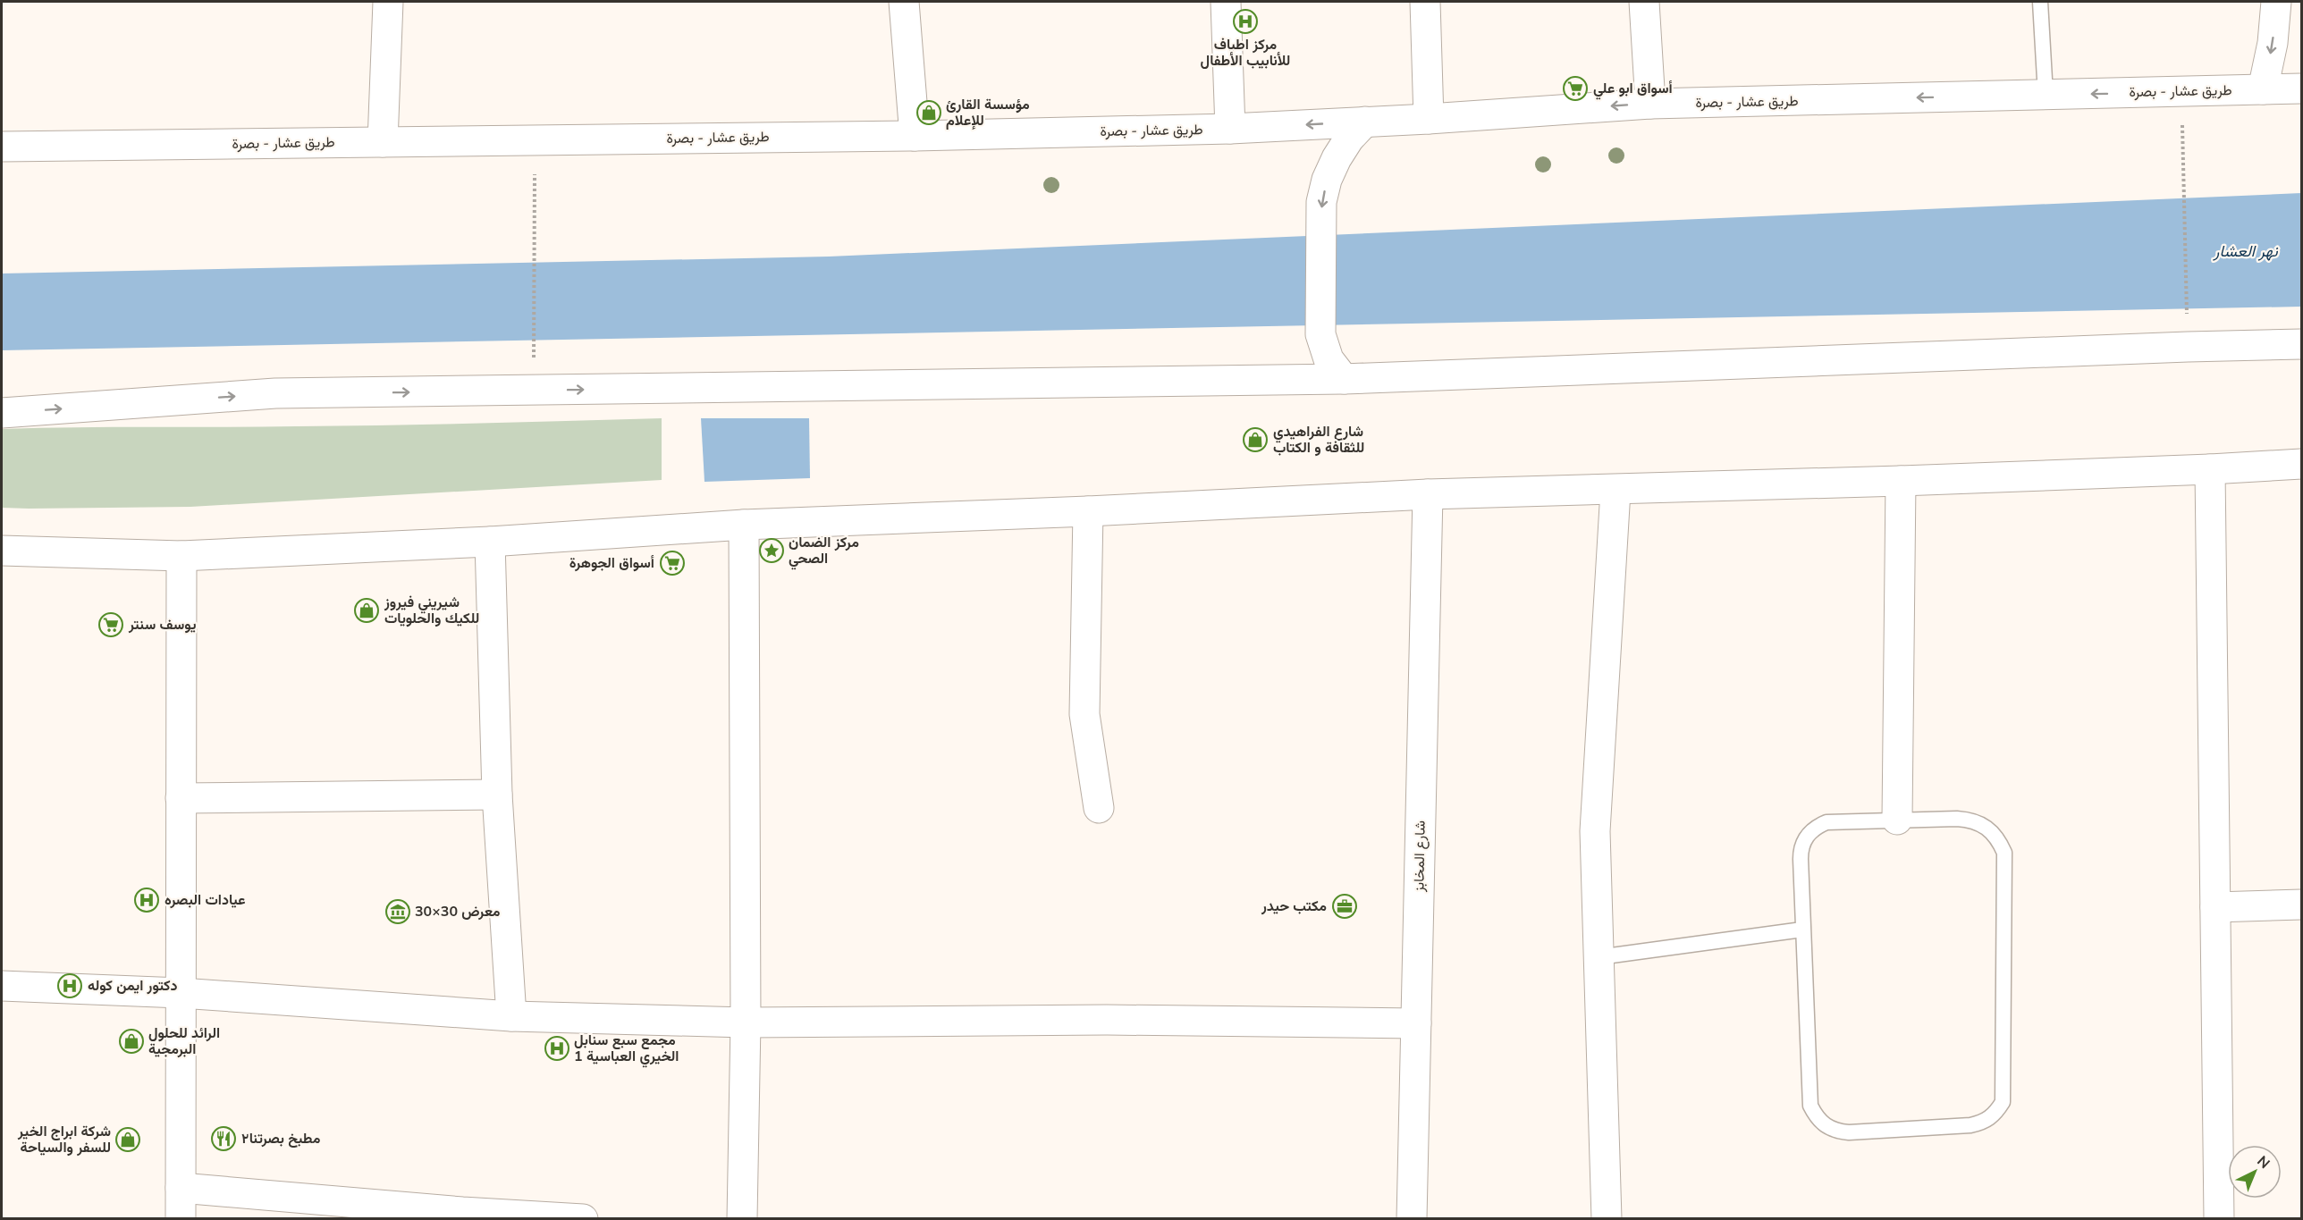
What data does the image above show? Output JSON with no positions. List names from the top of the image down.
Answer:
{
  "streets": {
    "street": ["طريق عشار - بصرة", "شارع المخابز"]
  },
  "water": ["نهر العشار"],
  "places": {
    "hospital": [
      "مركز اطياف للأنابيب الأطفال",
      "عيادات البصره",
      "دكتور ايمن كوله",
      "مجمع سبع سنابل الخيري العباسية 1"
    ],
    "supermarket": ["أسواق ابو علي", "أسواق الجوهرة", "يوسف سنتر"],
    "shop": [
      "مؤسسة القارئ للإعلام",
      "شارع الفراهيدي للثقافة و الكتاب",
      "شيريني فيروز للكيك والحلويات",
      "الرائد للحلول البرمجية",
      "شركة ابراج الخير للسفر والسياحة"
    ],
    "place": ["مركز الضمان الصحي"],
    "office": ["مكتب حيدر"],
    "museum": ["معرض 30×30"],
    "restaurant": ["مطبخ بصرتنا٢"]
  },
  "north": "top right"
}
